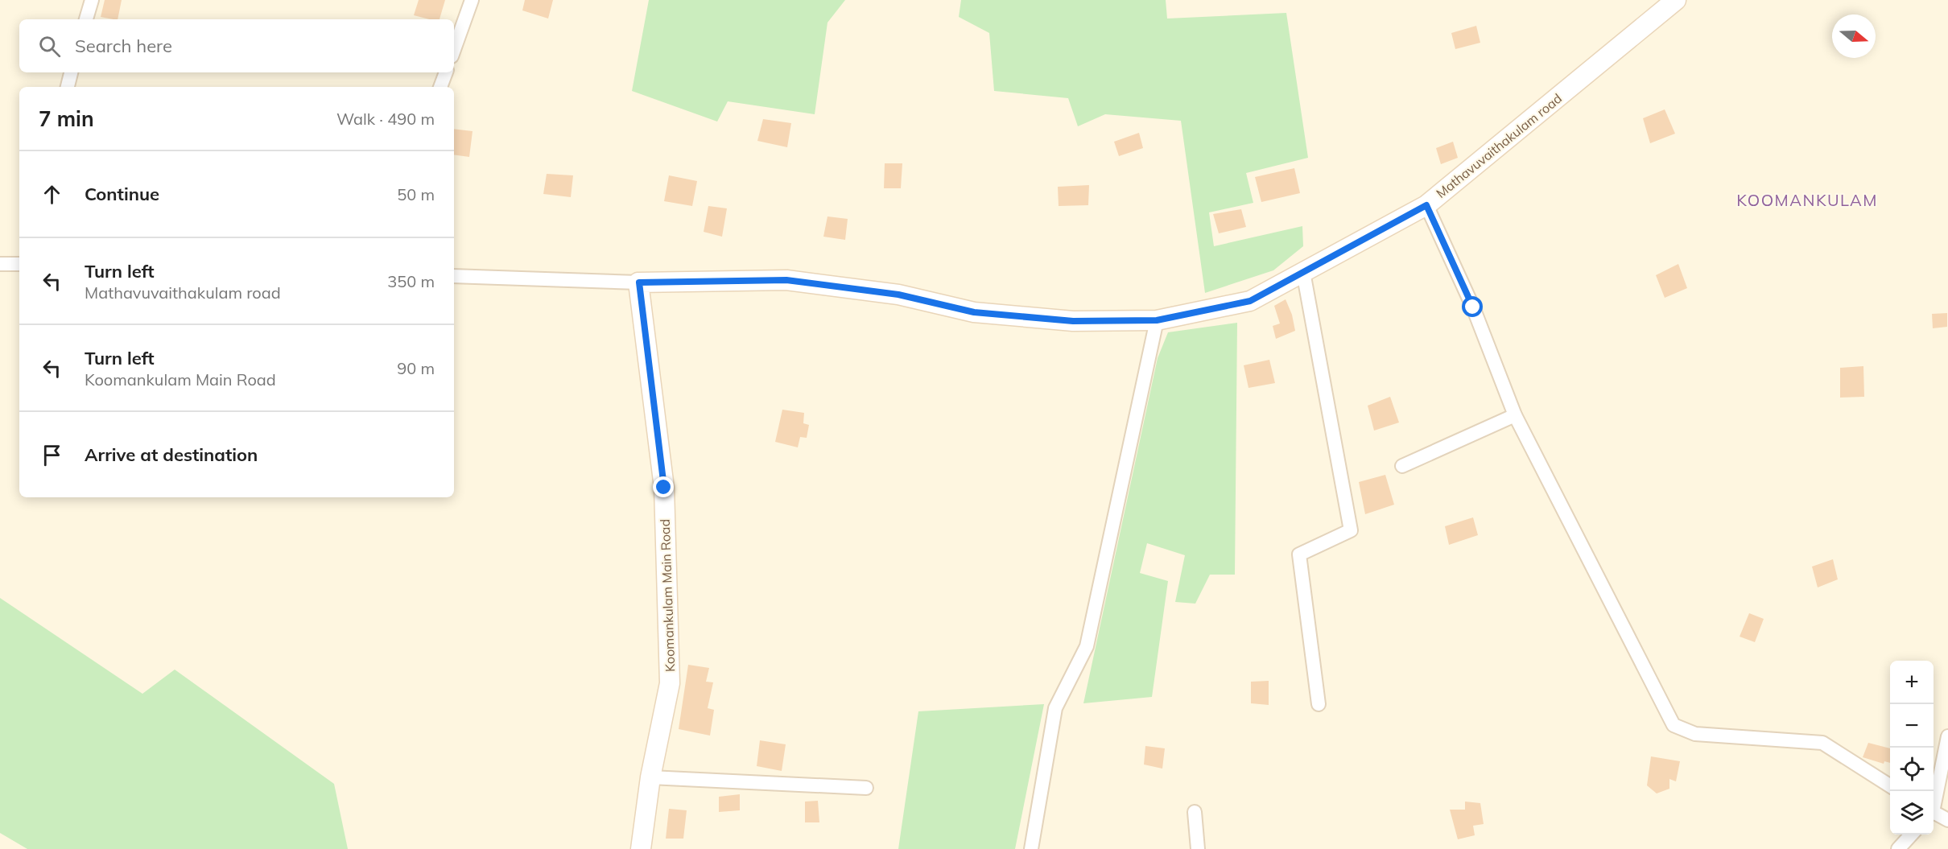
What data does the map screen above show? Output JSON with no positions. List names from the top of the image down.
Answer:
{
  "streets": {
    "street": ["Mathavuvaithakulam road", "Koomankulam Main Road"]
  },
  "crossings": [
    ["Mathavuvaithakulam road", "Koomankulam Main Road"]
  ],
  "districts": ["KOOMANKULAM"],
  "north": "right",
  "page": {
    "search": "Search here",
    "heading": ["7 min", "Walk · 490 m"],
    "list": [
      ["Continue", "50 m"],
      ["Turn left", "Mathavuvaithakulam road", "350 m"],
      ["Turn left", "Koomankulam Main Road", "90 m"],
      "Arrive at destination"
    ],
    "map_buttons": ["+", "−"]
  }
}
